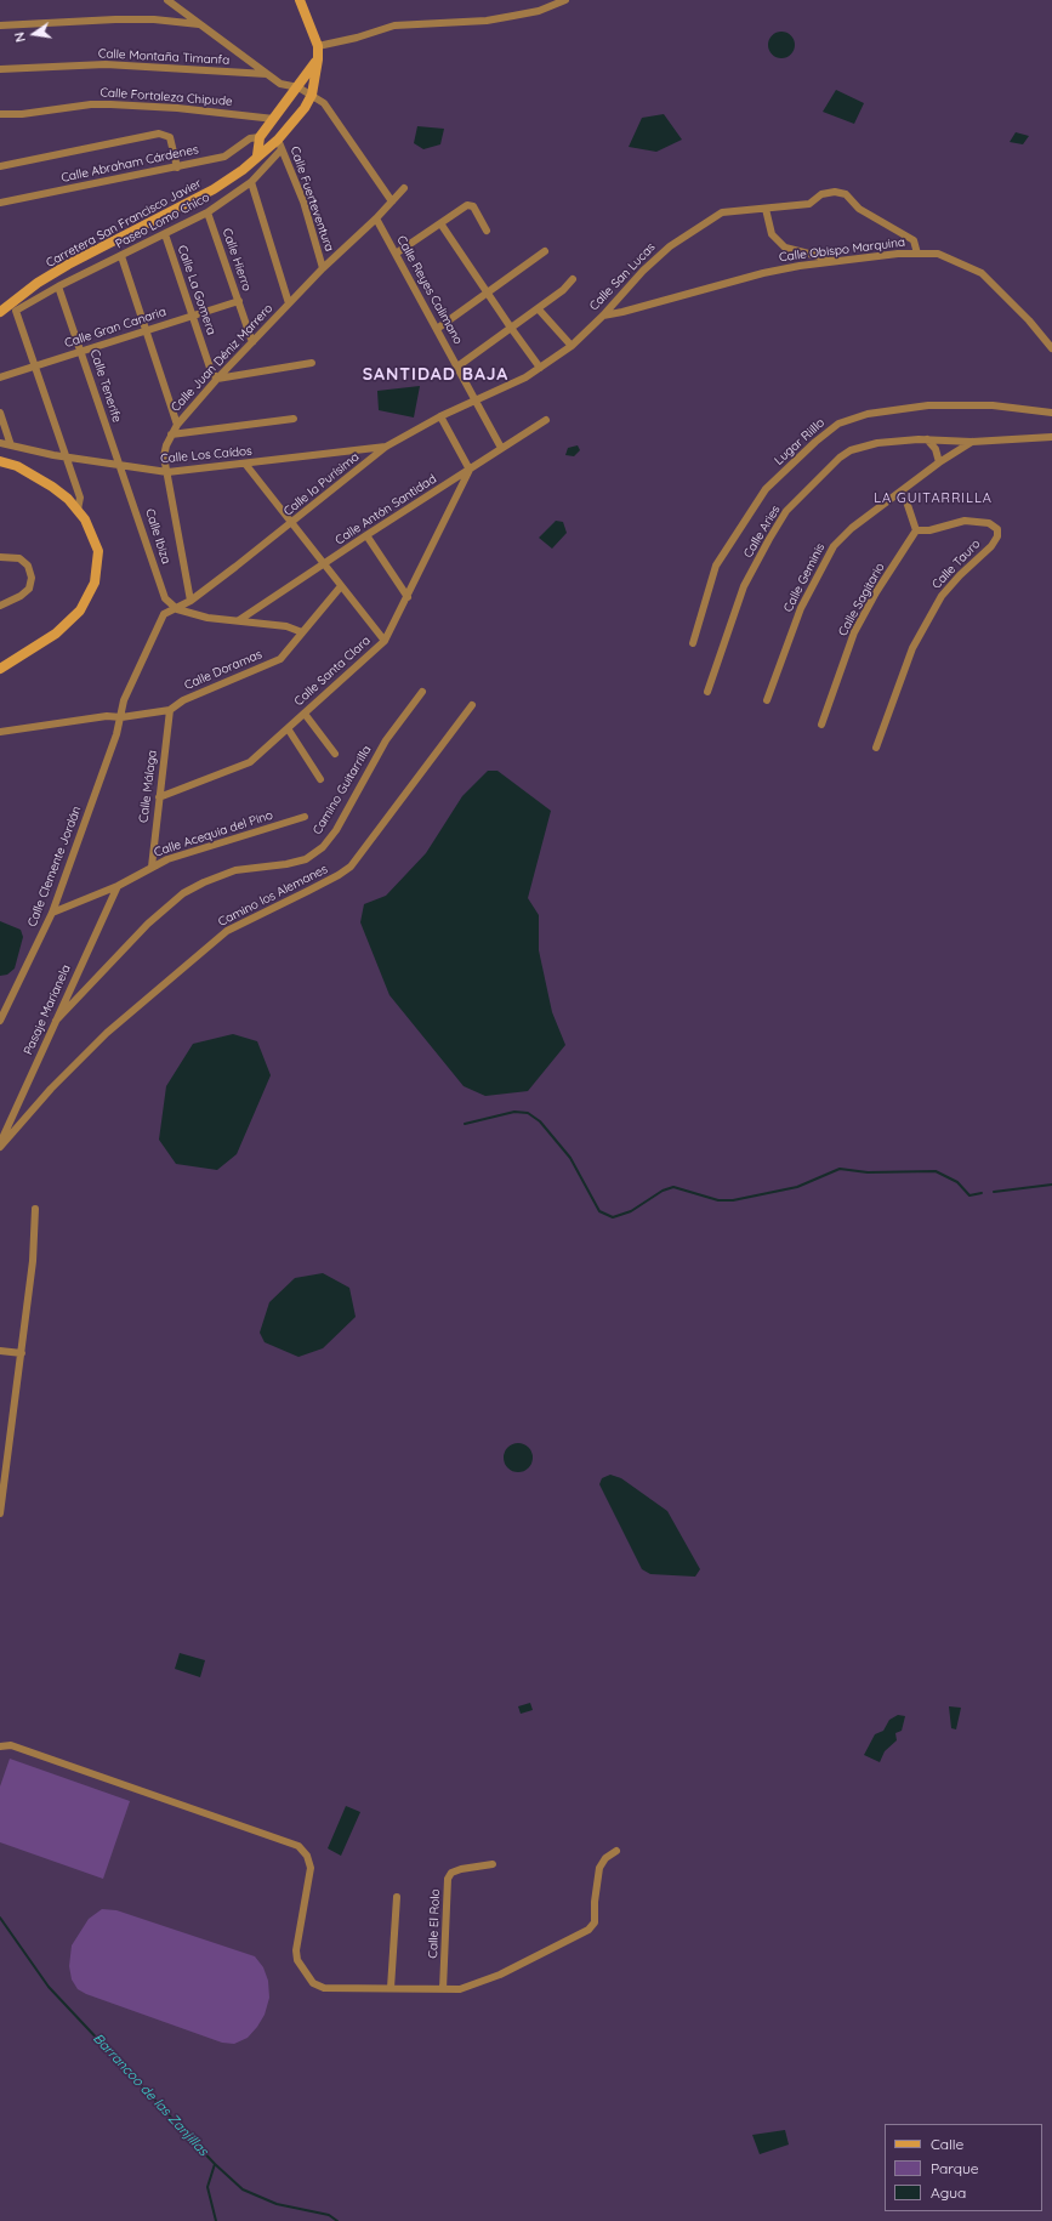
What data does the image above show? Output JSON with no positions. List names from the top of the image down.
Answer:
{
  "streets": {
    "main road": ["Carretera San Francisco Javier"],
    "street": [
      "Calle Montaña Timanfa",
      "Calle Fortaleza Chipude",
      "Calle Abraham Cárdenes",
      "Calle Fuerteventura",
      "Paseo Lomo Chico",
      "Calle Obispo Marquina",
      "Calle Hierro",
      "Calle San Lucas",
      "Calle La Gomera",
      "Calle Reyes Calimano",
      "Calle Gran Canaria",
      "Calle Juan Déniz Marrero",
      "Calle Tenerife",
      "Lugar Riillo",
      "Calle Los Caídos",
      "Calle la Purísima",
      "Calle Antón Santidad",
      "Calle Aries",
      "Calle Ibiza",
      "Calle Tauro",
      "Calle Geminis",
      "Calle Sagitario",
      "Calle Doramas",
      "Calle Santa Clara",
      "Calle Málaga",
      "Camino Guitarrilla",
      "Calle Acequia del Pino",
      "Calle Clemente Jordán",
      "Camino los Alemanes",
      "Pasaje Marianela",
      "Calle El Rolo"
    ]
  },
  "crossings": [
    ["Calle Fuerteventura", "Paseo Lomo Chico"],
    ["Calle Fuerteventura", "Carretera San Francisco Javier"],
    ["Calle Fuerteventura", "Calle Juan Déniz Marrero"],
    ["Paseo Lomo Chico", "Calle Hierro"],
    ["Paseo Lomo Chico", "Calle La Gomera"],
    ["Paseo Lomo Chico", "Calle Gran Canaria"],
    ["Paseo Lomo Chico", "Calle Tenerife"],
    ["Calle Obispo Marquina", "Calle San Lucas"],
    ["Calle Hierro", "Calle Gran Canaria"],
    ["Calle Hierro", "Calle Juan Déniz Marrero"],
    ["Calle San Lucas", "Calle Reyes Calimano"],
    ["Calle San Lucas", "Calle la Purísima"],
    ["Calle La Gomera", "Calle Gran Canaria"],
    ["Calle La Gomera", "Calle Juan Déniz Marrero"],
    ["Calle Reyes Calimano", "Calle Juan Déniz Marrero"],
    ["Calle Reyes Calimano", "Calle la Purísima"],
    ["Calle Reyes Calimano", "Calle Antón Santidad"],
    ["Calle Gran Canaria", "Calle Tenerife"],
    ["Calle Juan Déniz Marrero", "Calle Los Caídos"],
    ["Calle Juan Déniz Marrero", "Calle la Purísima"],
    ["Calle Tenerife", "Calle Los Caídos"],
    ["Calle Tenerife", "Calle Ibiza"],
    ["Calle Los Caídos", "Calle la Purísima"],
    ["Calle Los Caídos", "Calle Ibiza"],
    ["Calle Antón Santidad", "Calle Santa Clara"],
    ["Calle Aries", "Calle Geminis"],
    ["Calle Tauro", "Calle Sagitario"],
    ["Calle Doramas", "Calle Málaga"],
    ["Calle Doramas", "Calle Clemente Jordán"],
    ["Calle Santa Clara", "Calle Málaga"],
    ["Calle Málaga", "Calle Acequia del Pino"],
    ["Camino Guitarrilla", "Pasaje Marianela"],
    ["Calle Acequia del Pino", "Calle Clemente Jordán"],
    ["Calle Acequia del Pino", "Pasaje Marianela"],
    ["Camino los Alemanes", "Pasaje Marianela"]
  ],
  "districts": ["SANTIDAD BAJA", "LA GUITARRILLA"],
  "water": ["Barrancoo de las Zanjillas"],
  "legend": ["Calle", "Parque", "Agua"],
  "north": "left"
}
